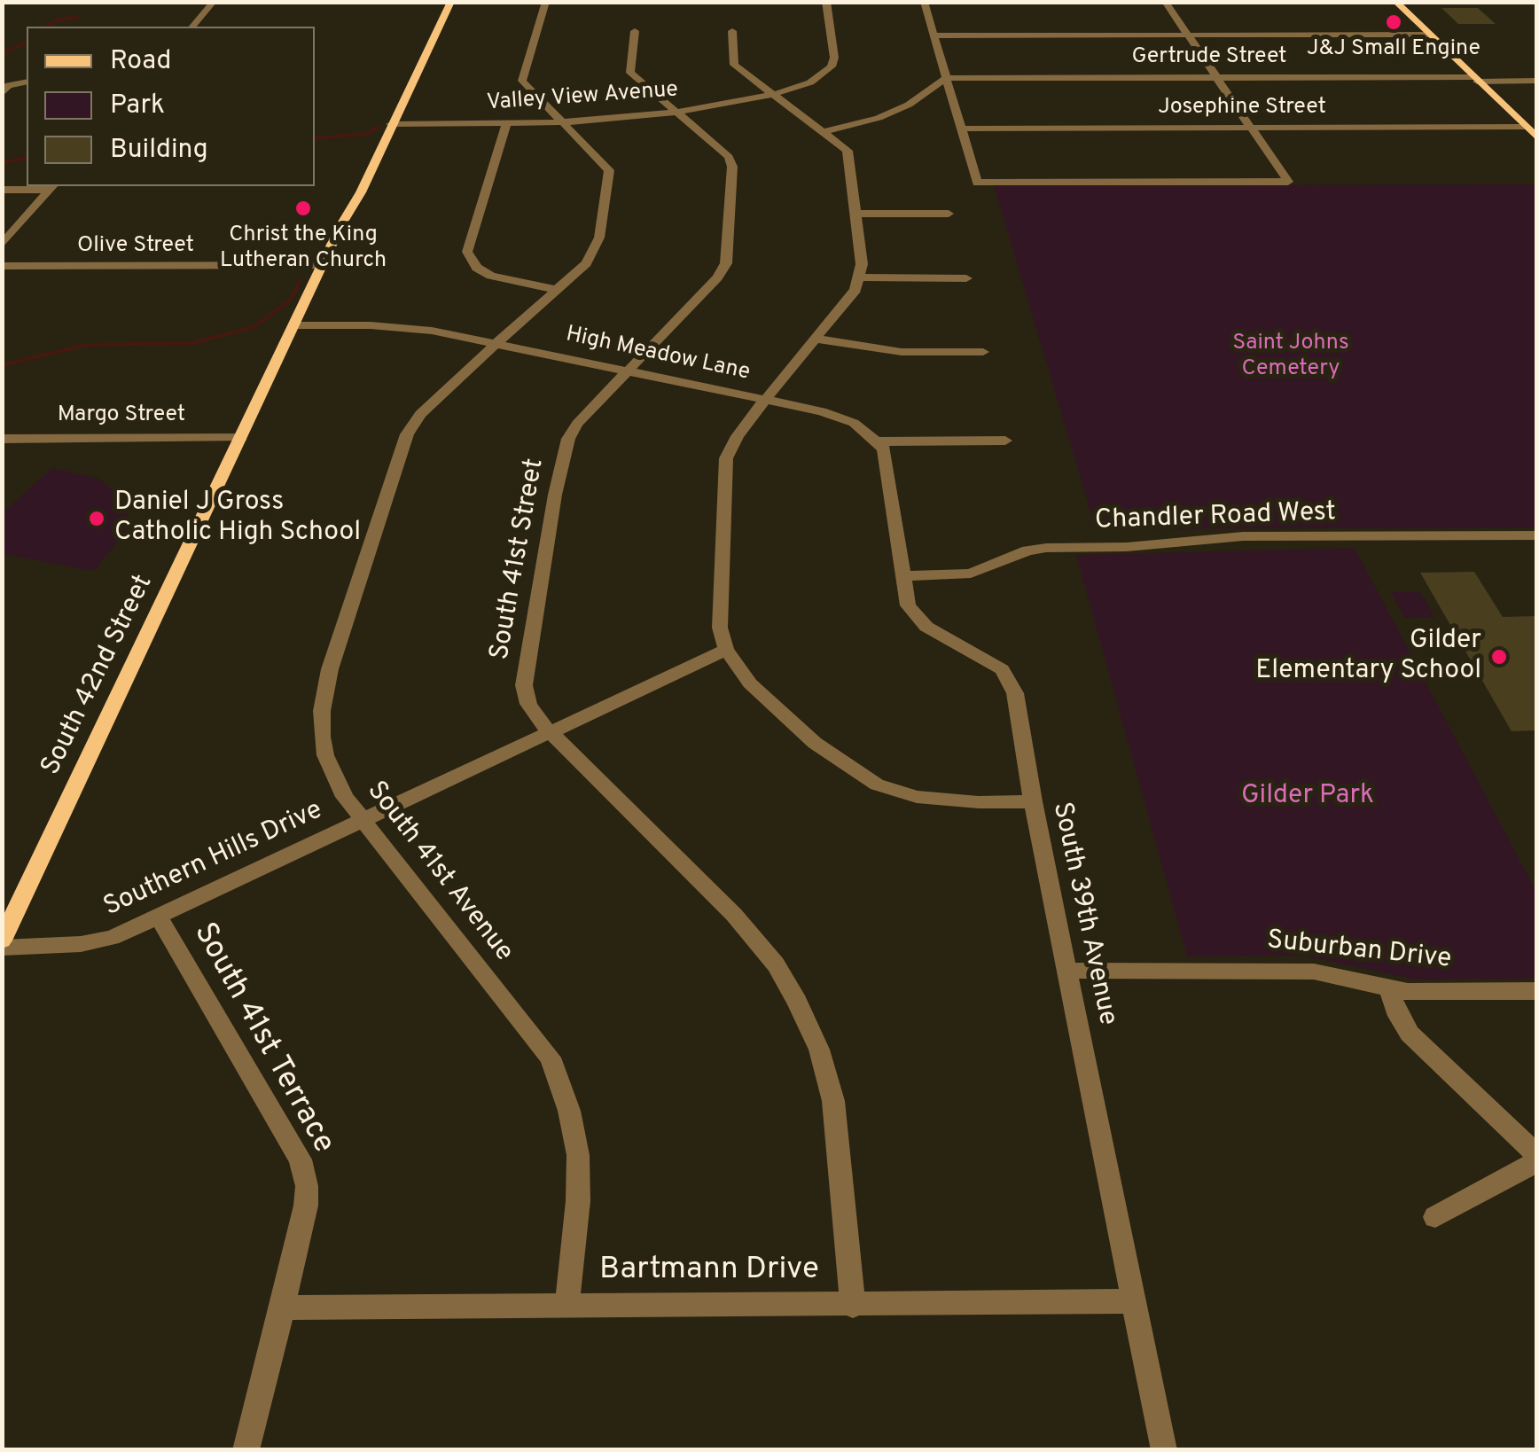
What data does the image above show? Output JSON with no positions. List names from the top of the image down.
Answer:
{
  "streets": {
    "street": [
      "Gertrude Street",
      "Valley View Avenue",
      "Josephine Street",
      "Olive Street",
      "High Meadow Lane",
      "Margo Street",
      "Chandler Road West",
      "South 41st Street",
      "South 42nd Street",
      "Southern Hills Drive",
      "South 41st Avenue",
      "South 39th Avenue",
      "Suburban Drive",
      "South 41st Terrace",
      "Bartmann Drive"
    ]
  },
  "crossings": [
    ["Valley View Avenue", "South 41st Street"],
    ["Valley View Avenue", "South 42nd Street"],
    ["Valley View Avenue", "South 41st Avenue"],
    ["Olive Street", "South 42nd Street"],
    ["High Meadow Lane", "South 41st Street"],
    ["High Meadow Lane", "South 42nd Street"],
    ["High Meadow Lane", "South 41st Avenue"],
    ["High Meadow Lane", "South 39th Avenue"],
    ["Margo Street", "South 42nd Street"],
    ["Chandler Road West", "South 39th Avenue"],
    ["South 41st Street", "Southern Hills Drive"],
    ["South 41st Street", "Bartmann Drive"],
    ["Southern Hills Drive", "South 41st Avenue"],
    ["Southern Hills Drive", "South 41st Terrace"],
    ["South 41st Avenue", "Bartmann Drive"],
    ["South 39th Avenue", "Suburban Drive"],
    ["South 39th Avenue", "Bartmann Drive"],
    ["South 41st Terrace", "Bartmann Drive"]
  ],
  "parks": ["Saint Johns Cemetery", "Gilder Park"],
  "places": [
    "J&J Small Engine",
    "Christ the King Lutheran Church",
    "Daniel J Gross Catholic High School",
    "Gilder Elementary School"
  ],
  "legend": ["Road", "Park", "Building"]
}
